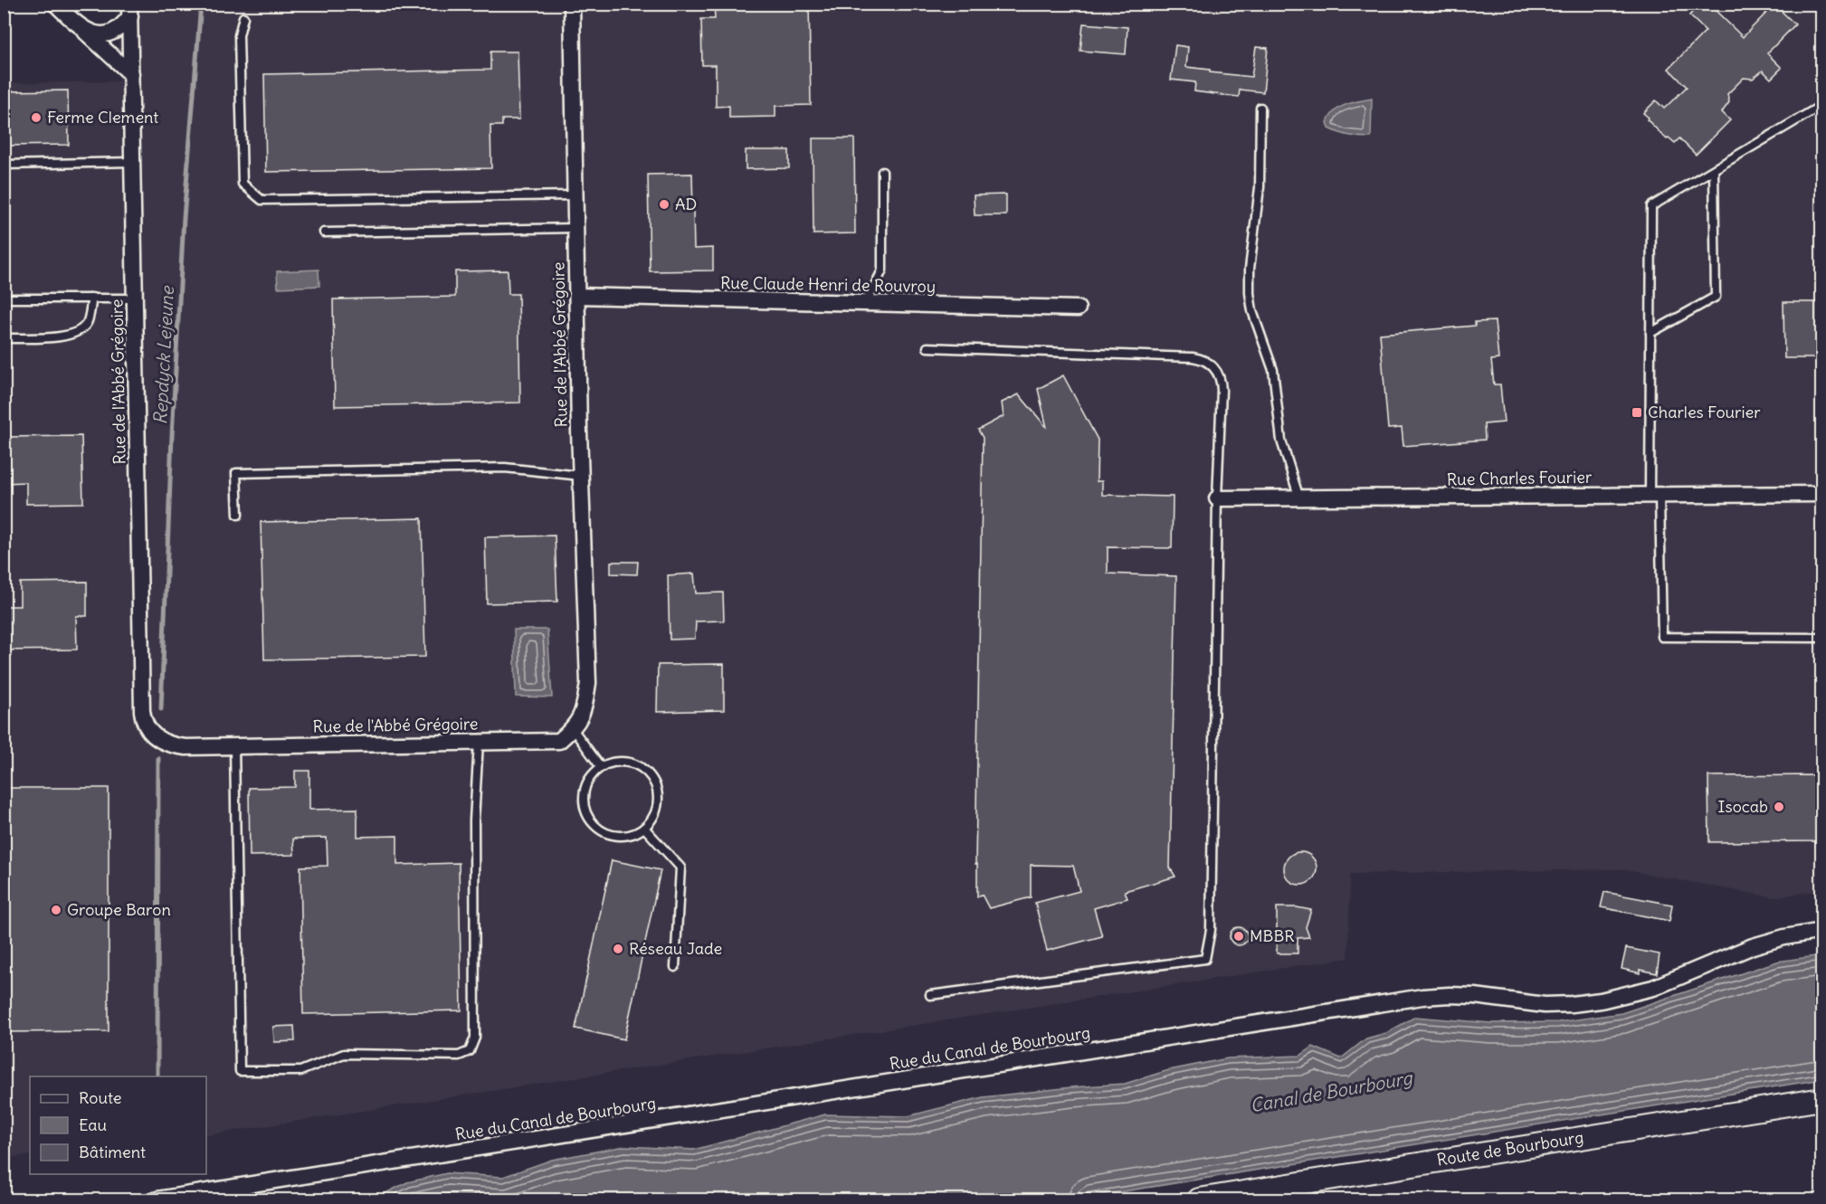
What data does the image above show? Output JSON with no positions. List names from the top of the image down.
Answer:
{
  "streets": {
    "main road": ["Route de Bourbourg"],
    "street": [
      "Rue Claude Henri de Rouvroy",
      "Rue de l'Abbé Grégoire",
      "Rue Charles Fourier",
      "Rue du Canal de Bourbourg"
    ]
  },
  "crossings": [
    ["Rue Claude Henri de Rouvroy", "Rue de l'Abbé Grégoire"]
  ],
  "water": ["Repdyck Lejeune", "Canal de Bourbourg"],
  "places": {
    "other": [
      "Ferme Clement",
      "AD",
      "Isocab",
      "Groupe Baron",
      "MBBR",
      "Réseau Jade"
    ],
    "transit": ["Charles Fourier"]
  },
  "legend": ["Route", "Eau", "Bâtiment"]
}
